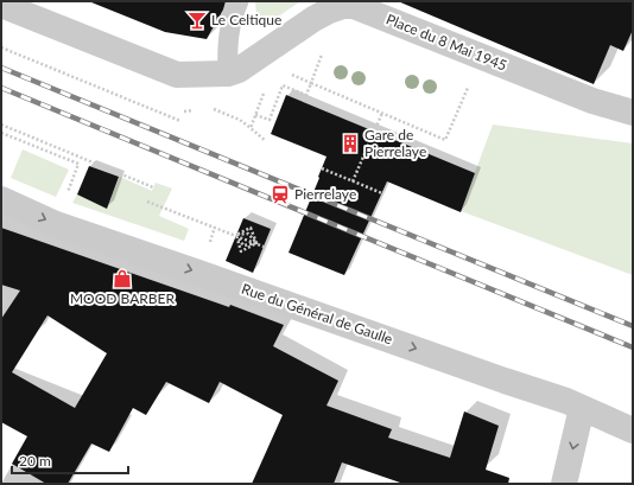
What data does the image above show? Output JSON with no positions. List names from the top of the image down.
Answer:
{
  "streets": {
    "street": ["Place du 8 Mai 1945", "Rue du Général de Gaulle"]
  },
  "one_way": ["Rue du Général de Gaulle"],
  "places": {
    "bar": ["Le Celtique"],
    "building": ["Gare de Pierrelaye"],
    "station": ["Pierrelaye"],
    "shop": ["MOOD BARBER"]
  },
  "scale_bar": "20 m"
}
